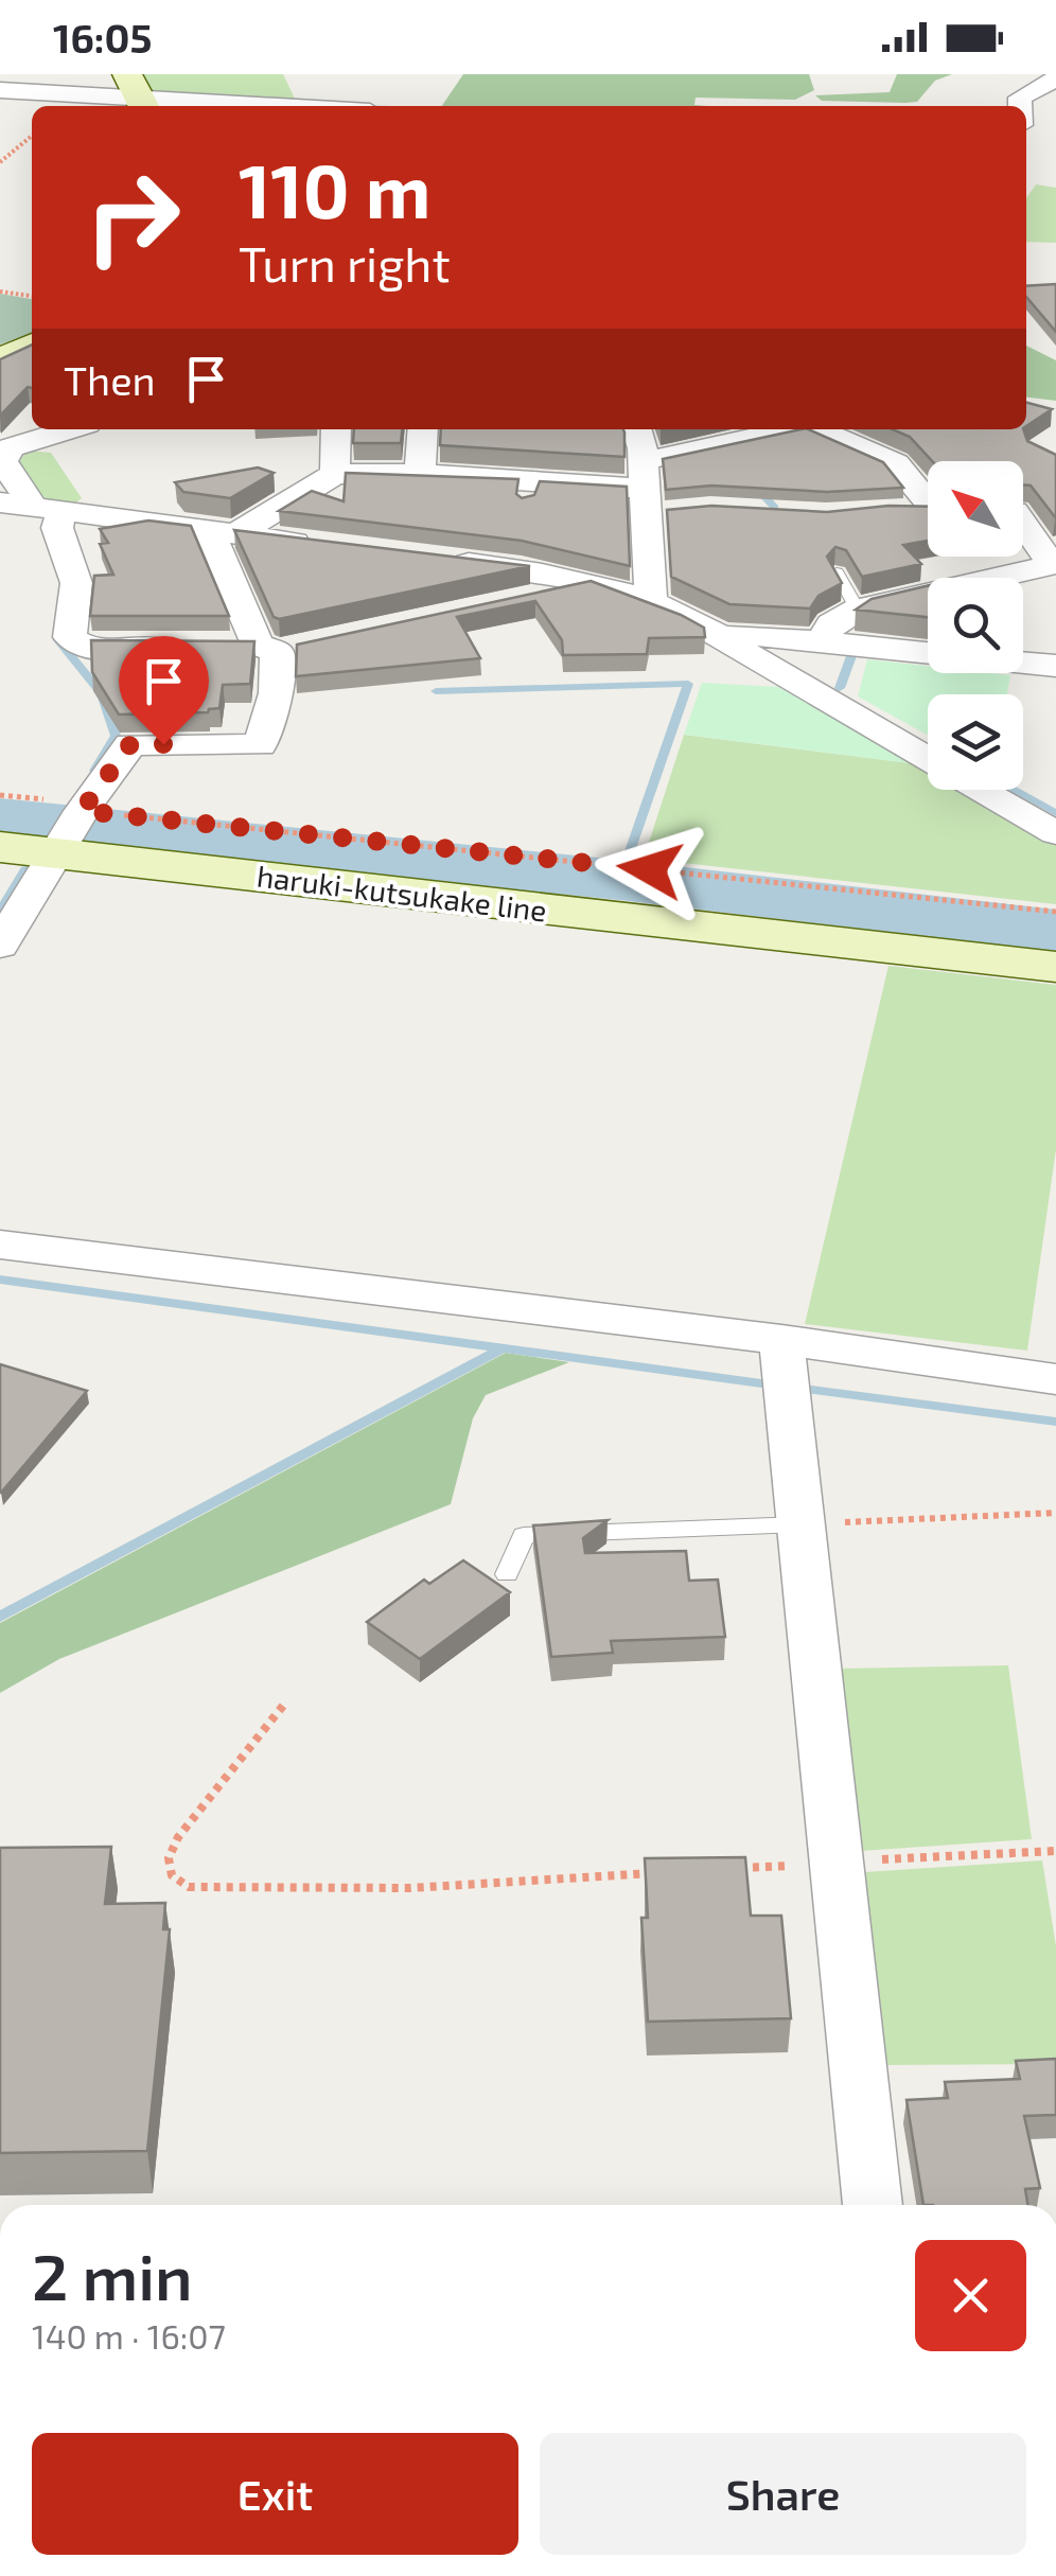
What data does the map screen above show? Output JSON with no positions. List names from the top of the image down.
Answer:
{
  "streets": {
    "main road": ["haruki-kutsukake line"]
  },
  "north": "top left",
  "page": {
    "status": "16:05",
    "turn": ["110 m", "Turn right"],
    "then": "Then",
    "heading": ["2 min", "140 m · 16:07"],
    "buttons": ["Exit", "Share"]
  }
}
